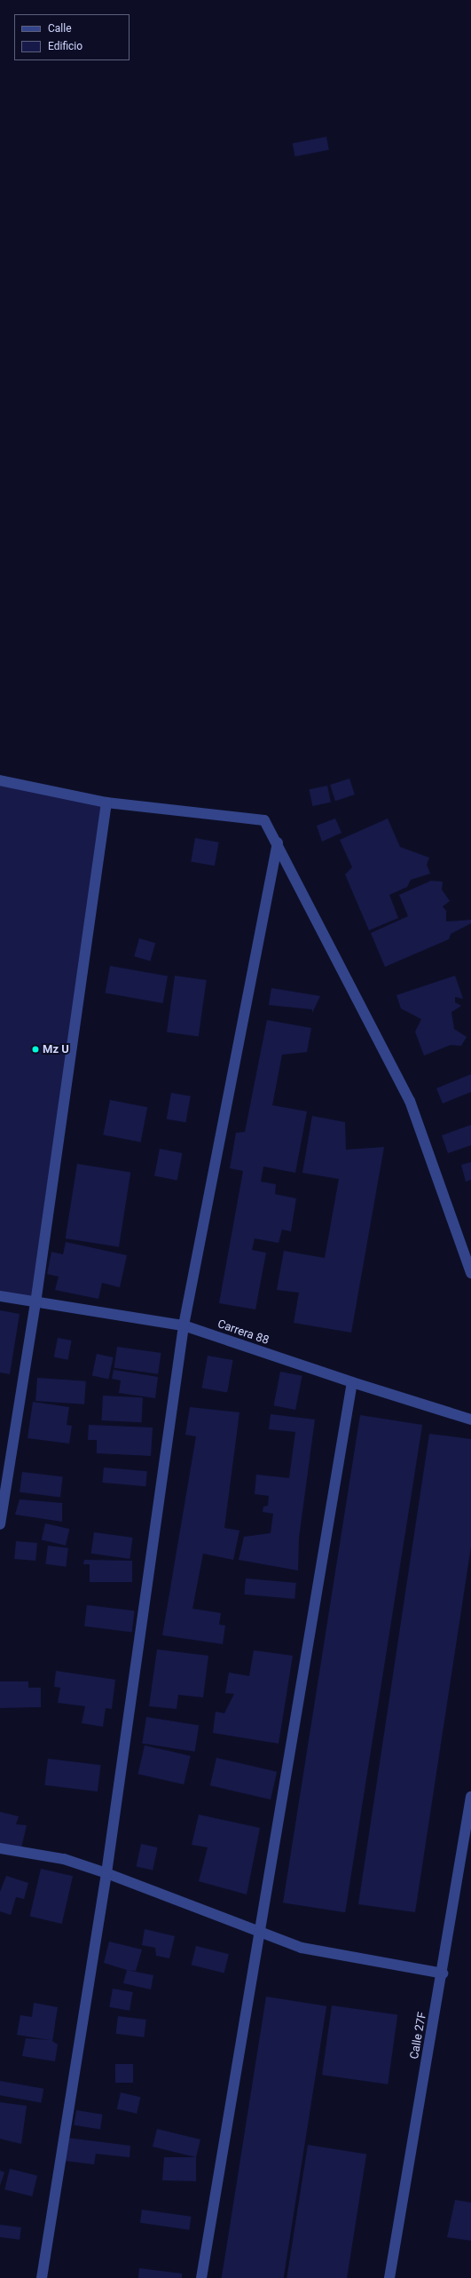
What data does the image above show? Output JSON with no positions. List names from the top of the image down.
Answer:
{
  "streets": {
    "street": ["Carrera 88", "Calle 27F"]
  },
  "places": ["Mz U"],
  "legend": ["Calle", "Edificio"]
}
